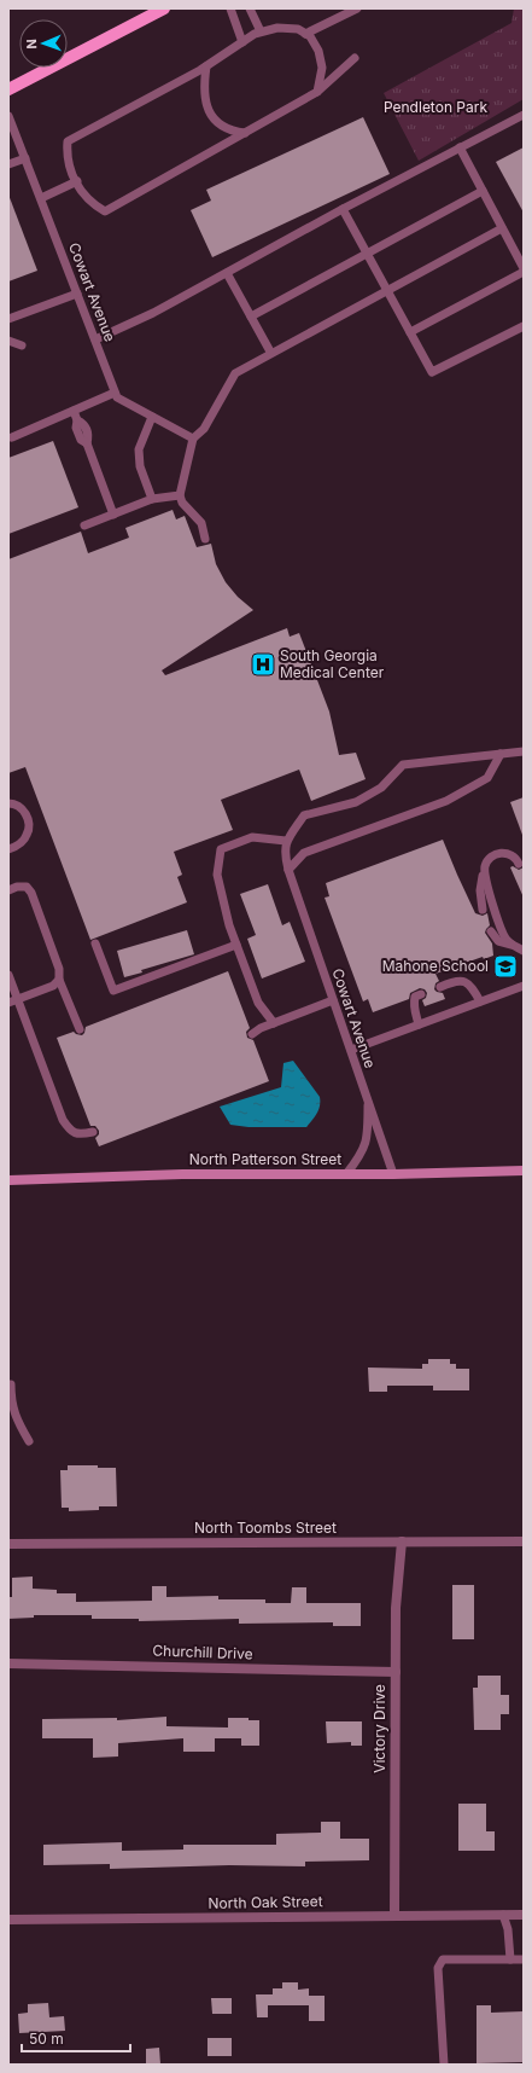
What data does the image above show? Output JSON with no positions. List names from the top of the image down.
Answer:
{
  "streets": {
    "main road": ["North Patterson Street"],
    "street": [
      "North Toombs Street",
      "Churchill Drive",
      "Victory Drive",
      "North Oak Street"
    ],
    "lane": ["Cowart Avenue"]
  },
  "crossings": [
    ["Cowart Avenue", "North Patterson Street"],
    ["North Toombs Street", "Victory Drive"],
    ["Churchill Drive", "Victory Drive"],
    ["Victory Drive", "North Oak Street"]
  ],
  "parks": ["Pendleton Park"],
  "places": {
    "hospital": ["South Georgia Medical Center"],
    "school or university": ["Mahone School"]
  },
  "scale_bar": "50 m",
  "north": "left"
}
